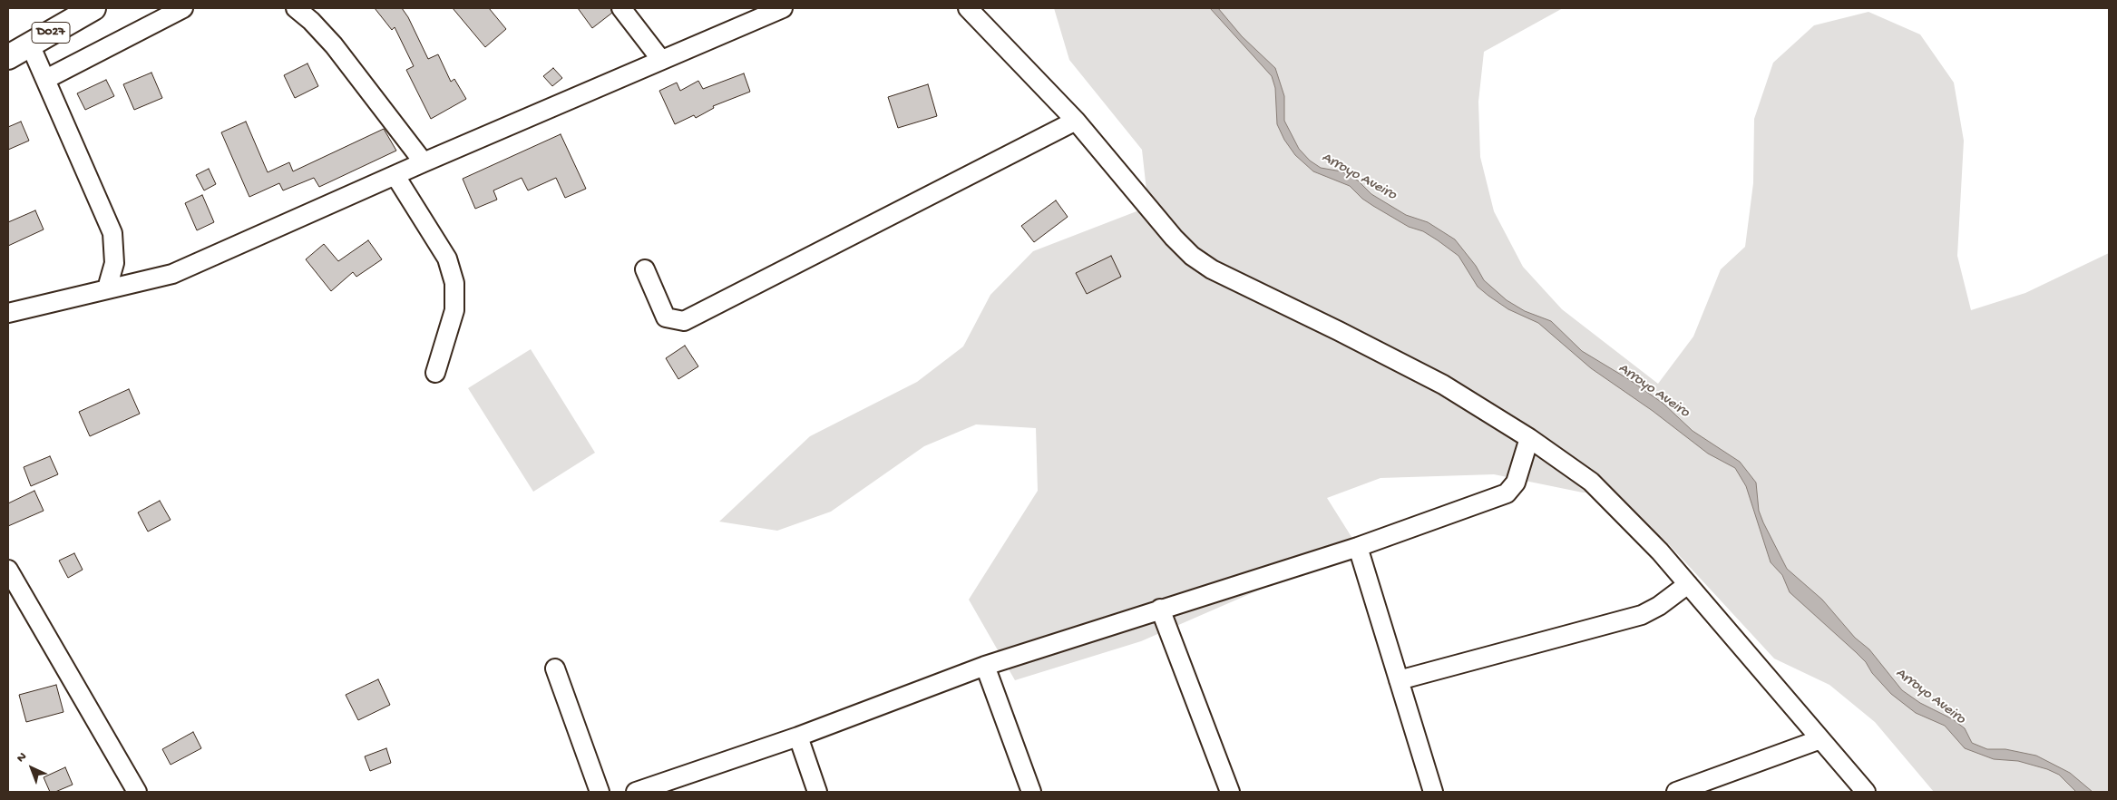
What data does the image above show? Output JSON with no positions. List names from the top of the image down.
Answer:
{
  "streets": {
    "main road": ["D027"]
  },
  "water": ["Arroyo Aveiro"],
  "north": "top left"
}
